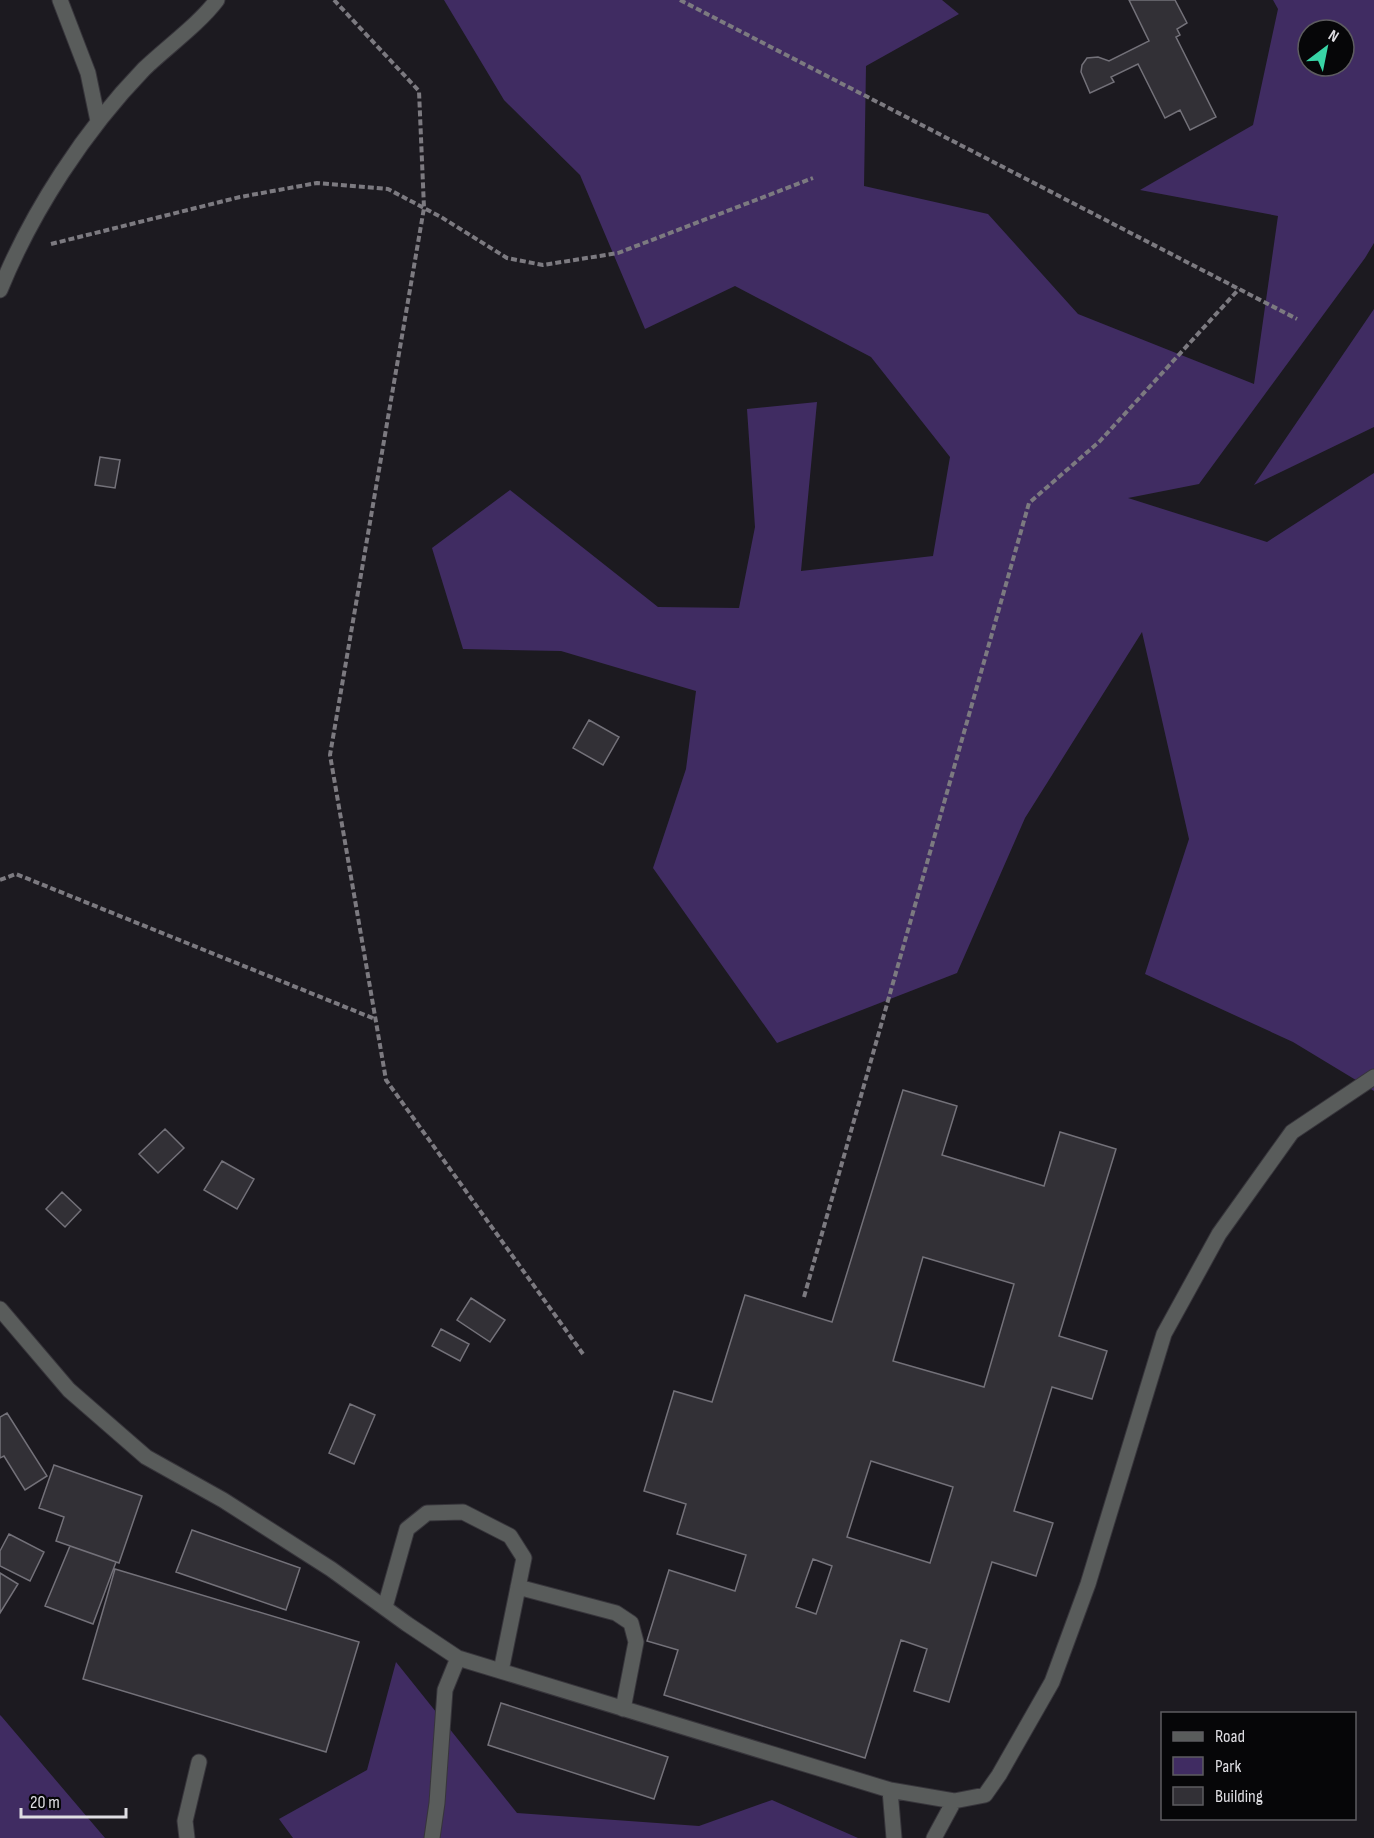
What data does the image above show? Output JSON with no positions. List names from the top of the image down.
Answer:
{
  "legend": ["Road", "Park", "Building"],
  "scale_bar": "20 m",
  "north": "top right"
}
